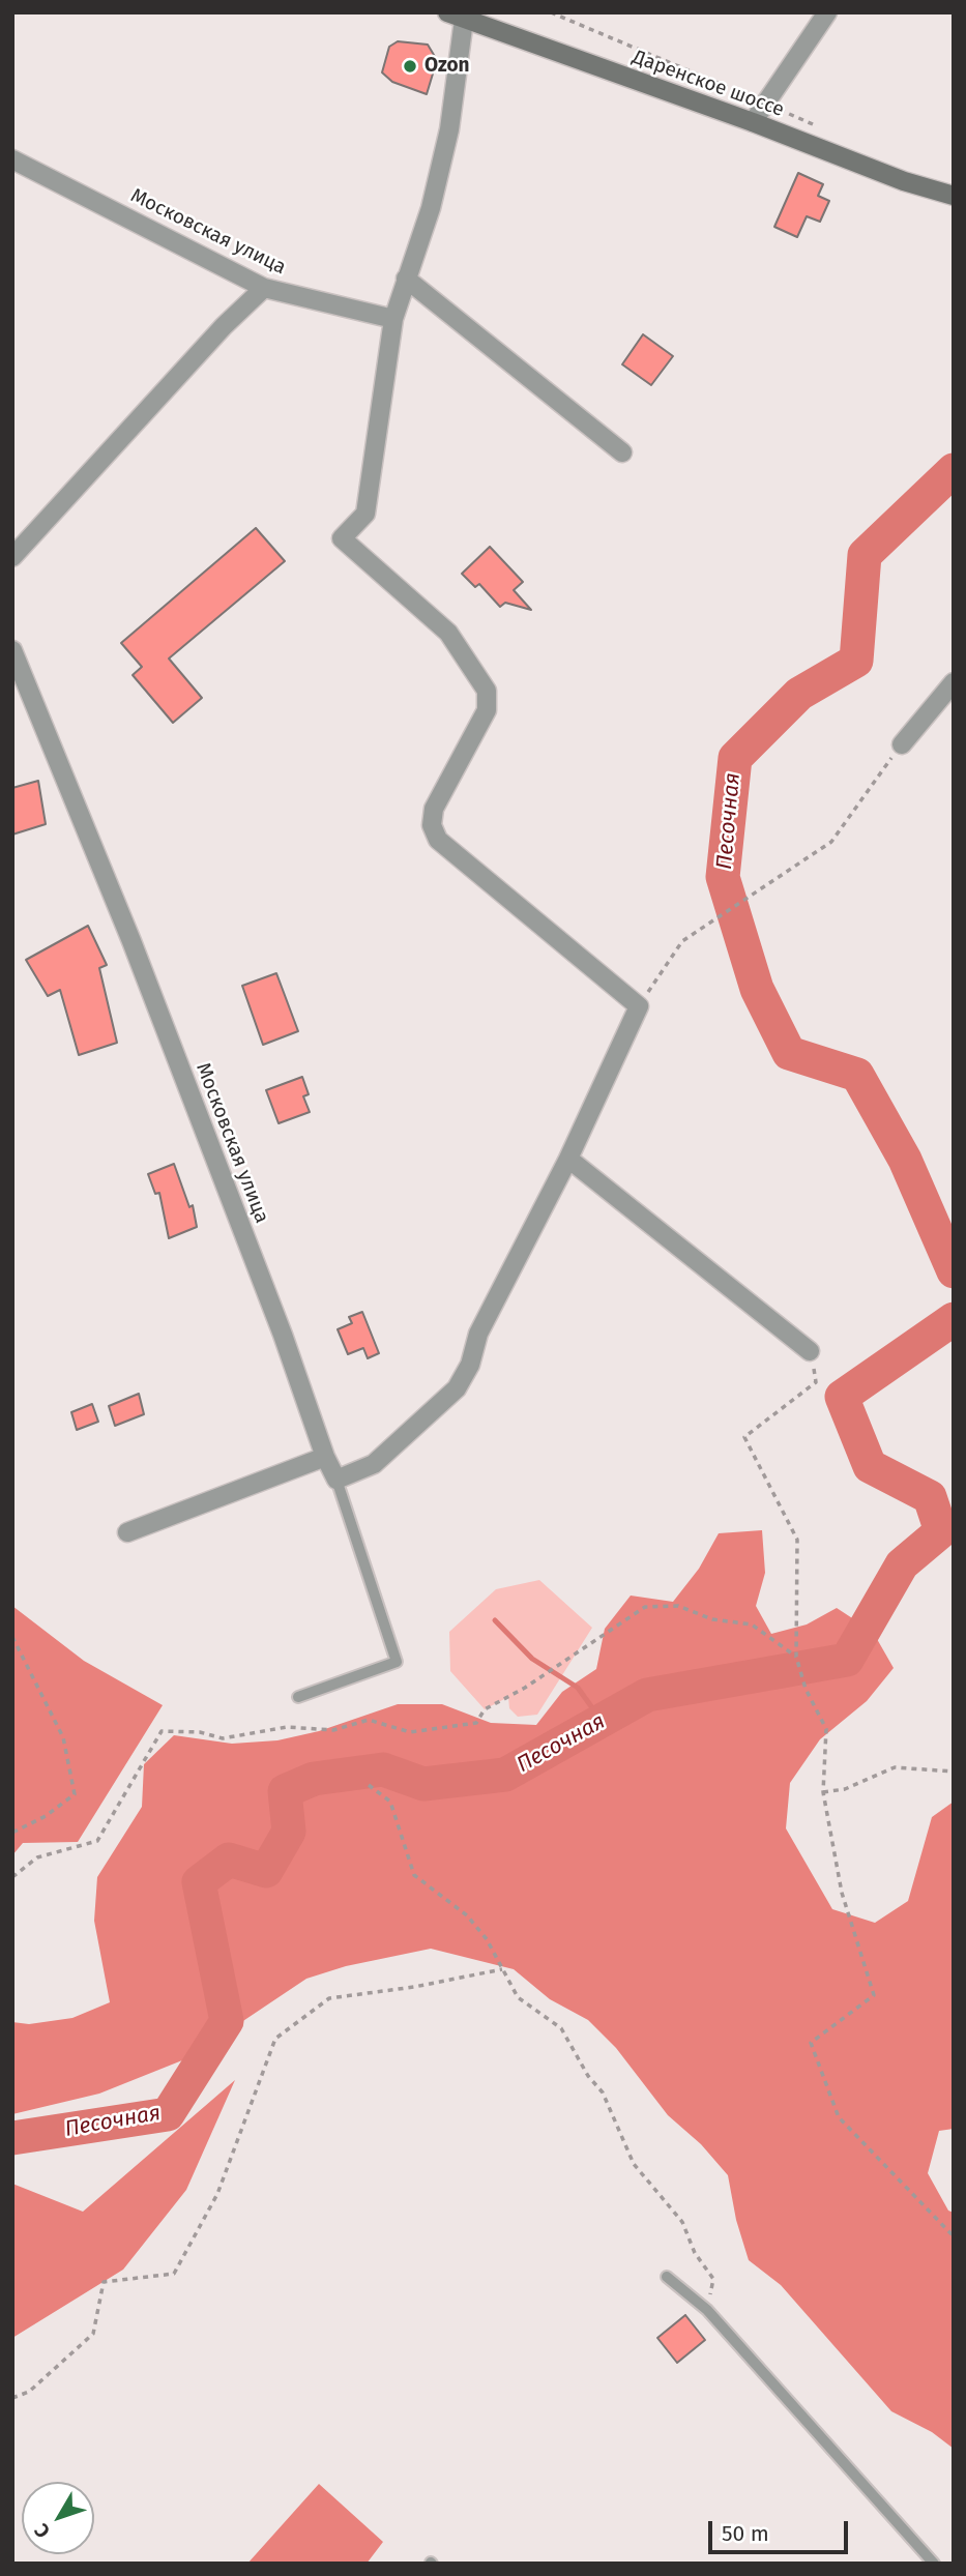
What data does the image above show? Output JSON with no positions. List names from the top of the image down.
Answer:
{
  "streets": {
    "main road": ["Даренское шоссе"],
    "street": ["Московская улица"]
  },
  "water": ["Песочная"],
  "places": ["Ozon"],
  "scale_bar": "50 m",
  "north": "bottom left"
}
